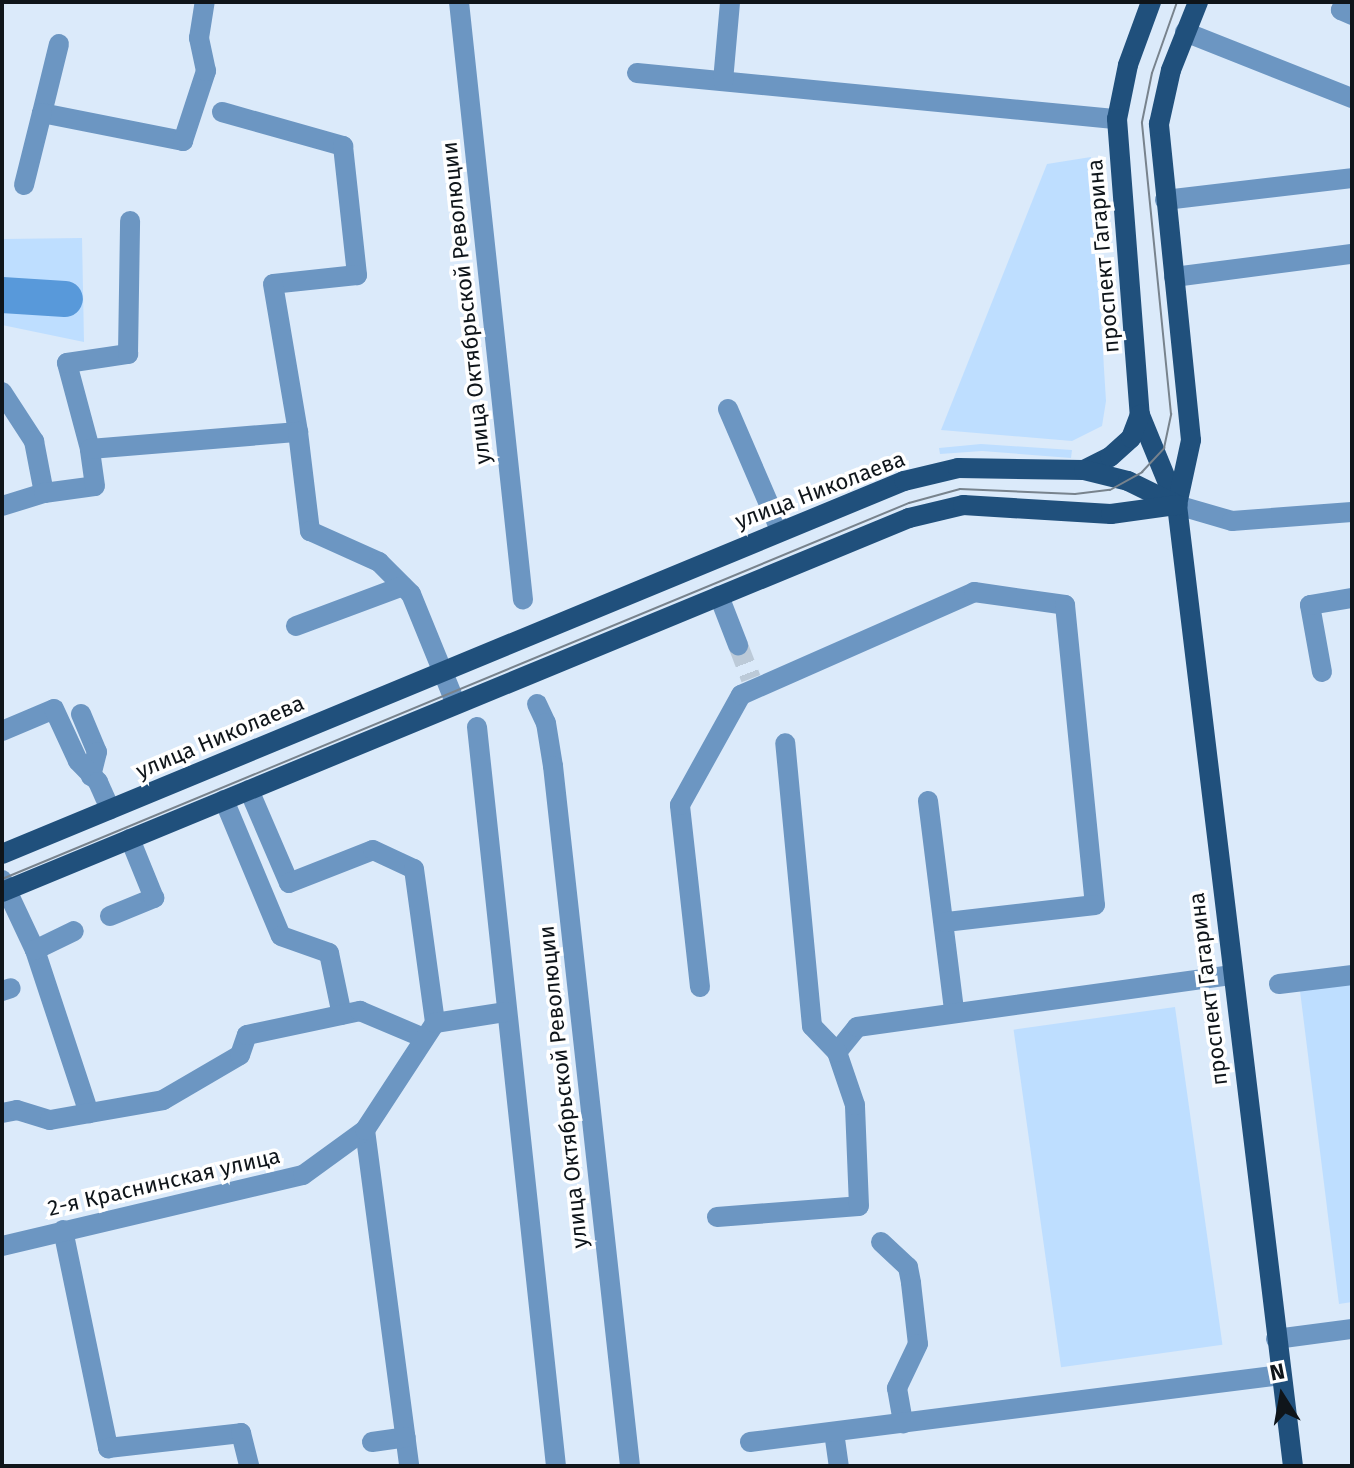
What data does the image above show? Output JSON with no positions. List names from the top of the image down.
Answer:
{
  "streets": {
    "main road": ["проспект Гагарина", "улица Николаева"],
    "street": ["улица Октябрьской Революции", "2-я Краснинская улица"]
  },
  "crossings": [
    ["проспект Гагарина", "улица Николаева"]
  ],
  "north": "top"
}
